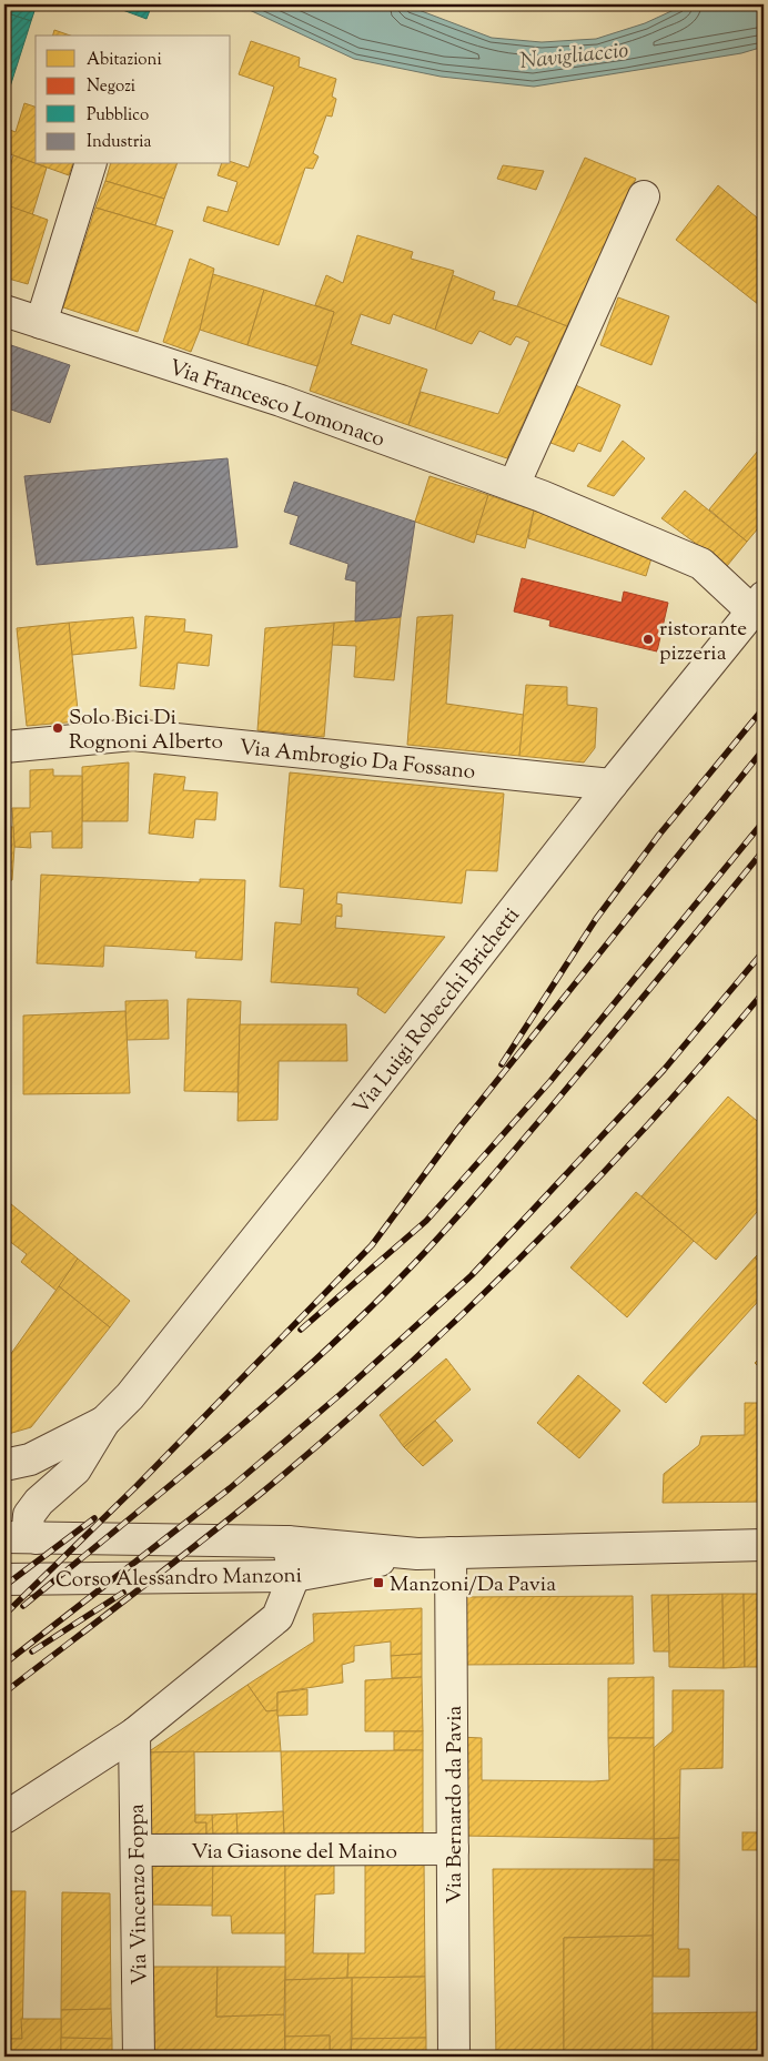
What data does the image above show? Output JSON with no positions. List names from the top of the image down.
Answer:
{
  "streets": {
    "street": [
      "Via Francesco Lomonaco",
      "Via Ambrogio Da Fossano",
      "Via Luigi Robecchi Brichetti",
      "Corso Alessandro Manzoni",
      "Via Bernardo da Pavia",
      "Via Giasone del Maino",
      "Via Vincenzo Foppa"
    ]
  },
  "crossings": [
    ["Via Francesco Lomonaco", "Via Luigi Robecchi Brichetti"],
    ["Via Ambrogio Da Fossano", "Via Luigi Robecchi Brichetti"],
    ["Via Luigi Robecchi Brichetti", "Corso Alessandro Manzoni"],
    ["Corso Alessandro Manzoni", "Via Bernardo da Pavia"],
    ["Via Bernardo da Pavia", "Via Giasone del Maino"],
    ["Via Giasone del Maino", "Via Vincenzo Foppa"]
  ],
  "water": ["Navigliaccio"],
  "places": {
    "other": ["ristorante pizzeria", "Solo Bici Di Rognoni Alberto"],
    "transit": ["Manzoni/Da Pavia"]
  },
  "legend": [
    "Abitazioni",
    "Negozi",
    "Pubblico",
    "Industria"
  ]
}
